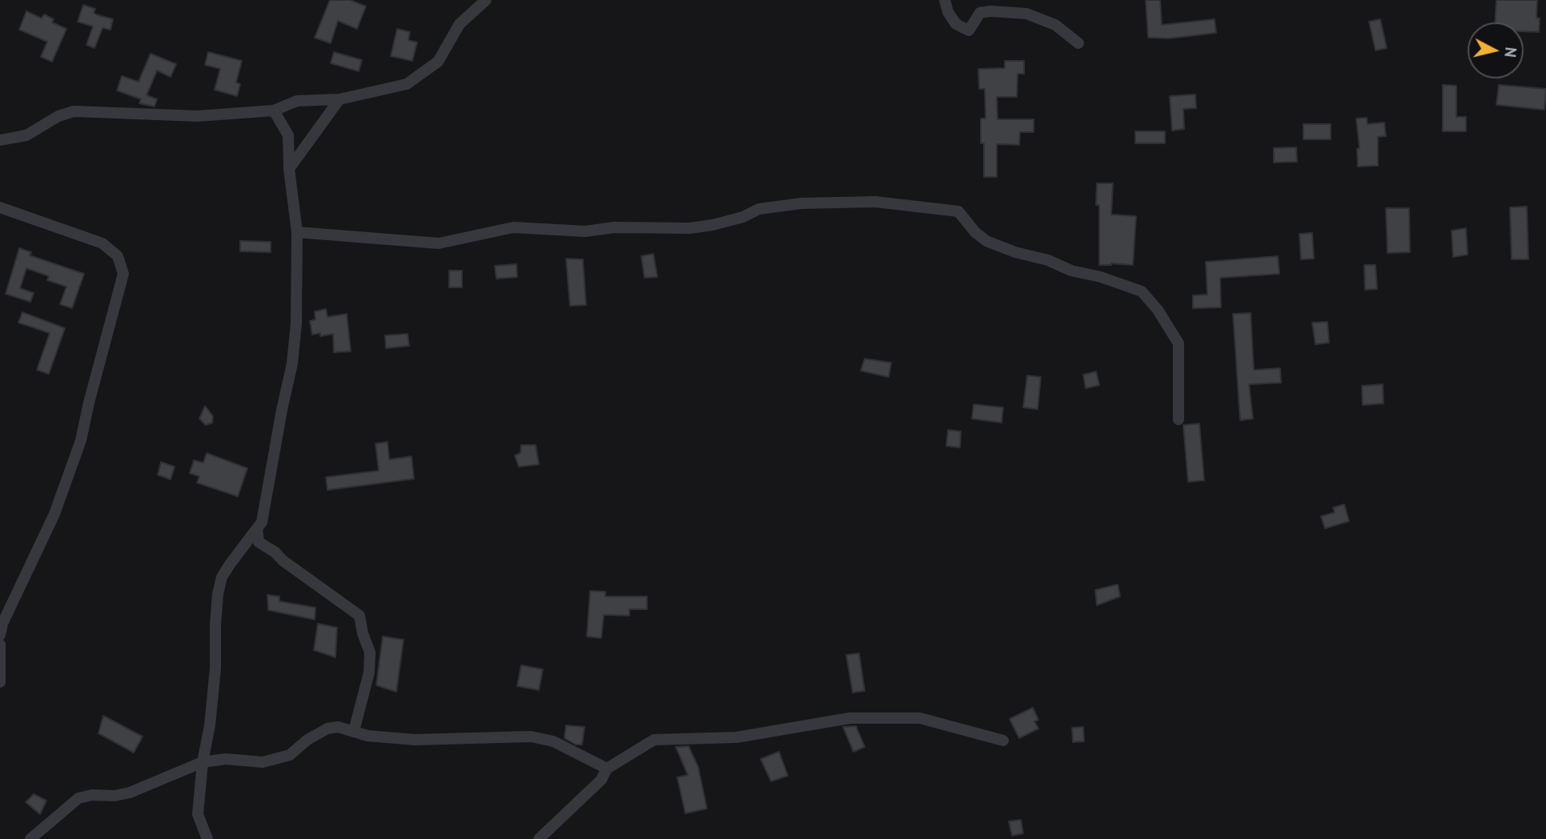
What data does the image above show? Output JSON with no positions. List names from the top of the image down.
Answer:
{
  "north": "right"
}
